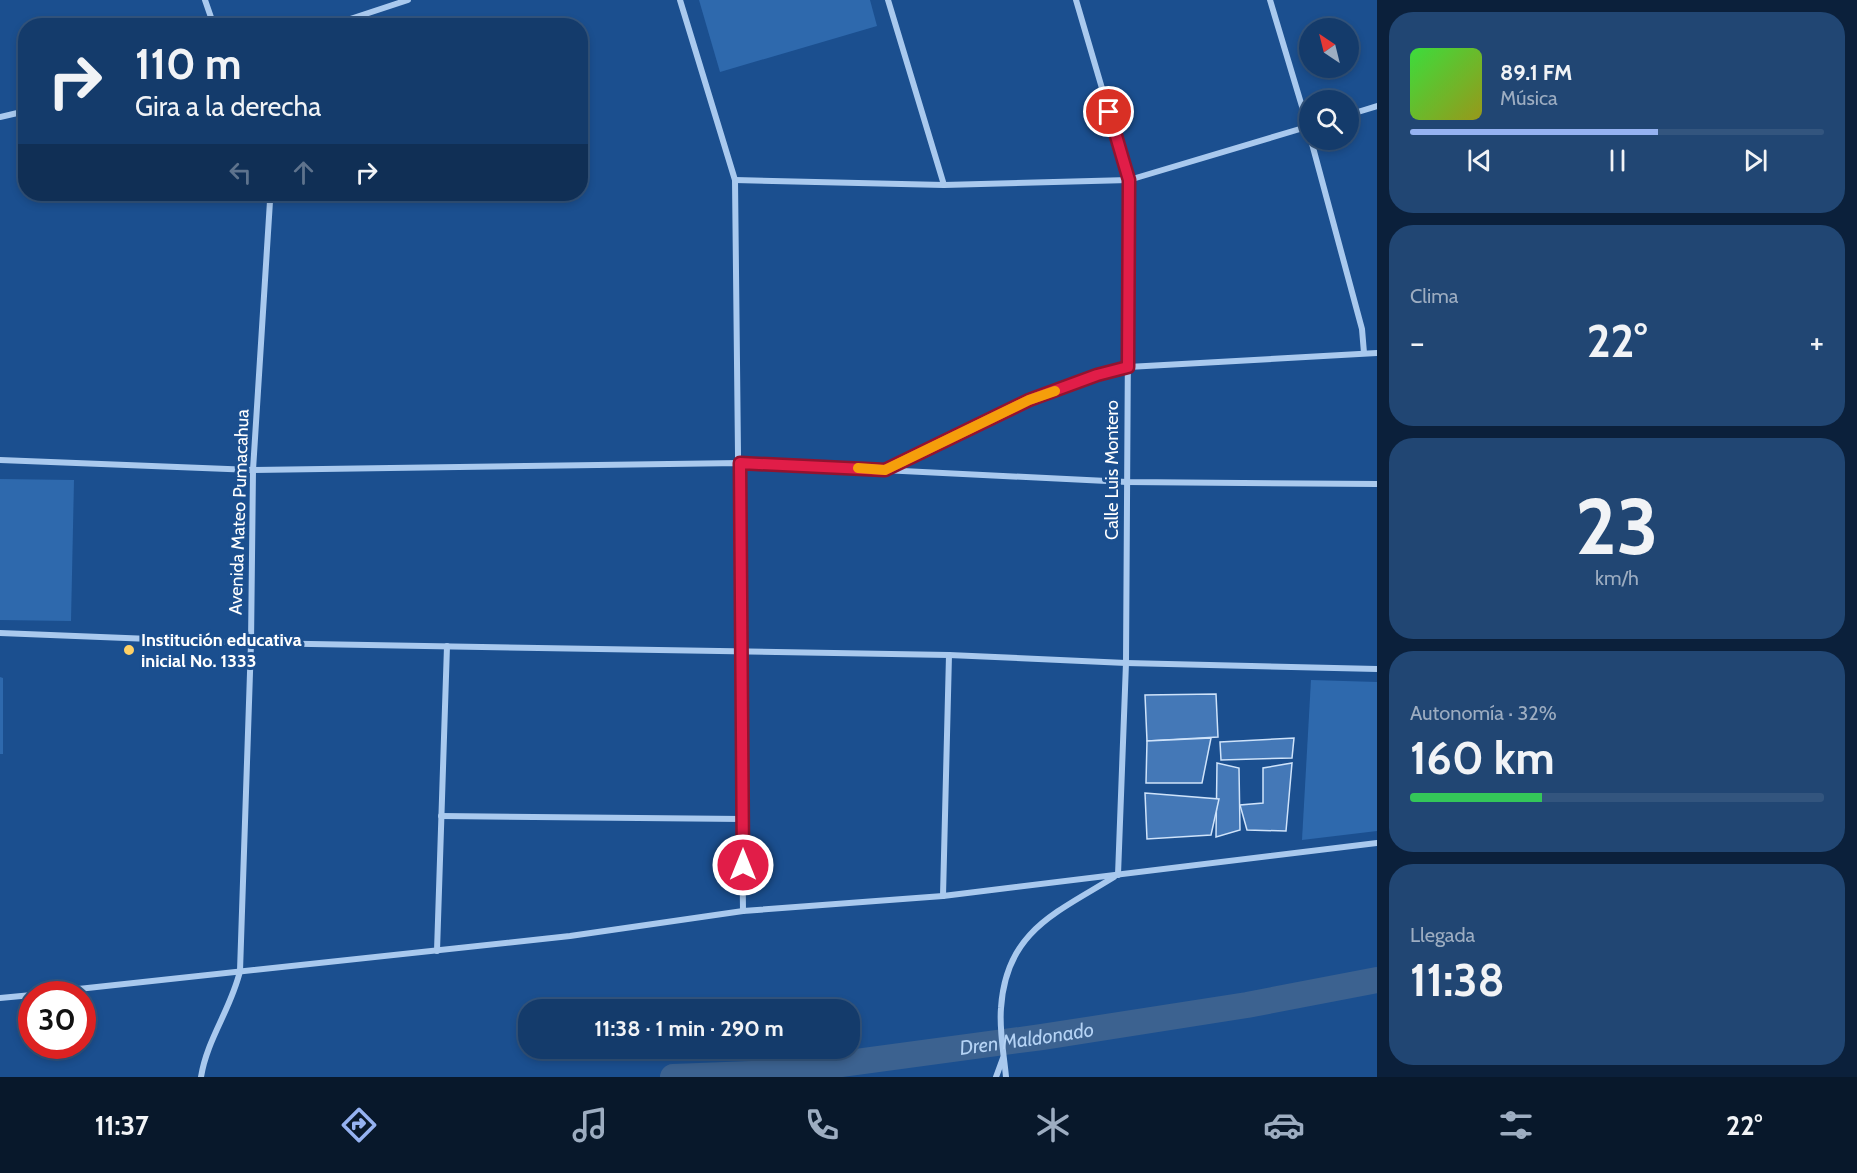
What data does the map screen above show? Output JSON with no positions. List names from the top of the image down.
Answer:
{
  "streets": {
    "street": ["Calle Luis Montero", "Avenida Mateo Pumacahua"]
  },
  "water": ["Dren Maldonado"],
  "places": ["Institución educativa inicial No. 1333"],
  "north": "top left",
  "page": {
    "turn": ["110 m", "Gira a la derecha"],
    "song": ["89.1 FM", "Música"],
    "tile": [
      "Clima",
      ["23", "km/h"],
      ["Autonomía · 32%", "160 km"],
      ["Llegada", "11:38"]
    ],
    "heat": ["−", "22°", "+"],
    "limit": "30",
    "trip": "11:38 · 1 min · 290 m",
    "tabs": ["11:37", "22°"]
  }
}
